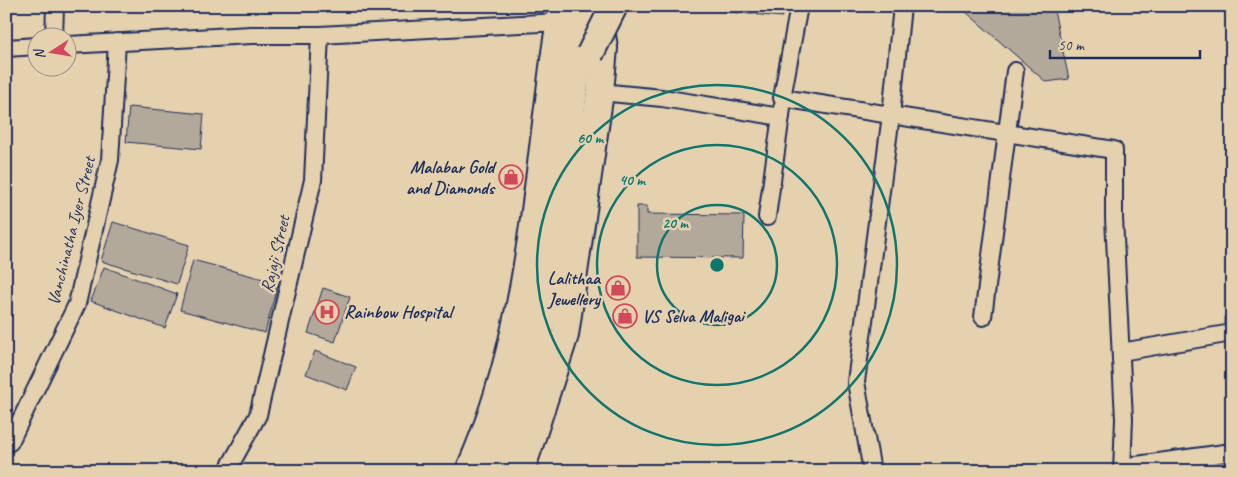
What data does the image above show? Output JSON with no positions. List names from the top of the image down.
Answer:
{
  "streets": {
    "street": ["Vanchinatha Iyer Street", "Rajaji Street"]
  },
  "places": {
    "shop": ["Malabar Gold and Diamonds", "Lalithaa Jewellery", "VS Selva Maligai"],
    "hospital": ["Rainbow Hospital"]
  },
  "scale_bar": "50 m",
  "north": "left",
  "rings": ["60 m", "40 m", "20 m"]
}
